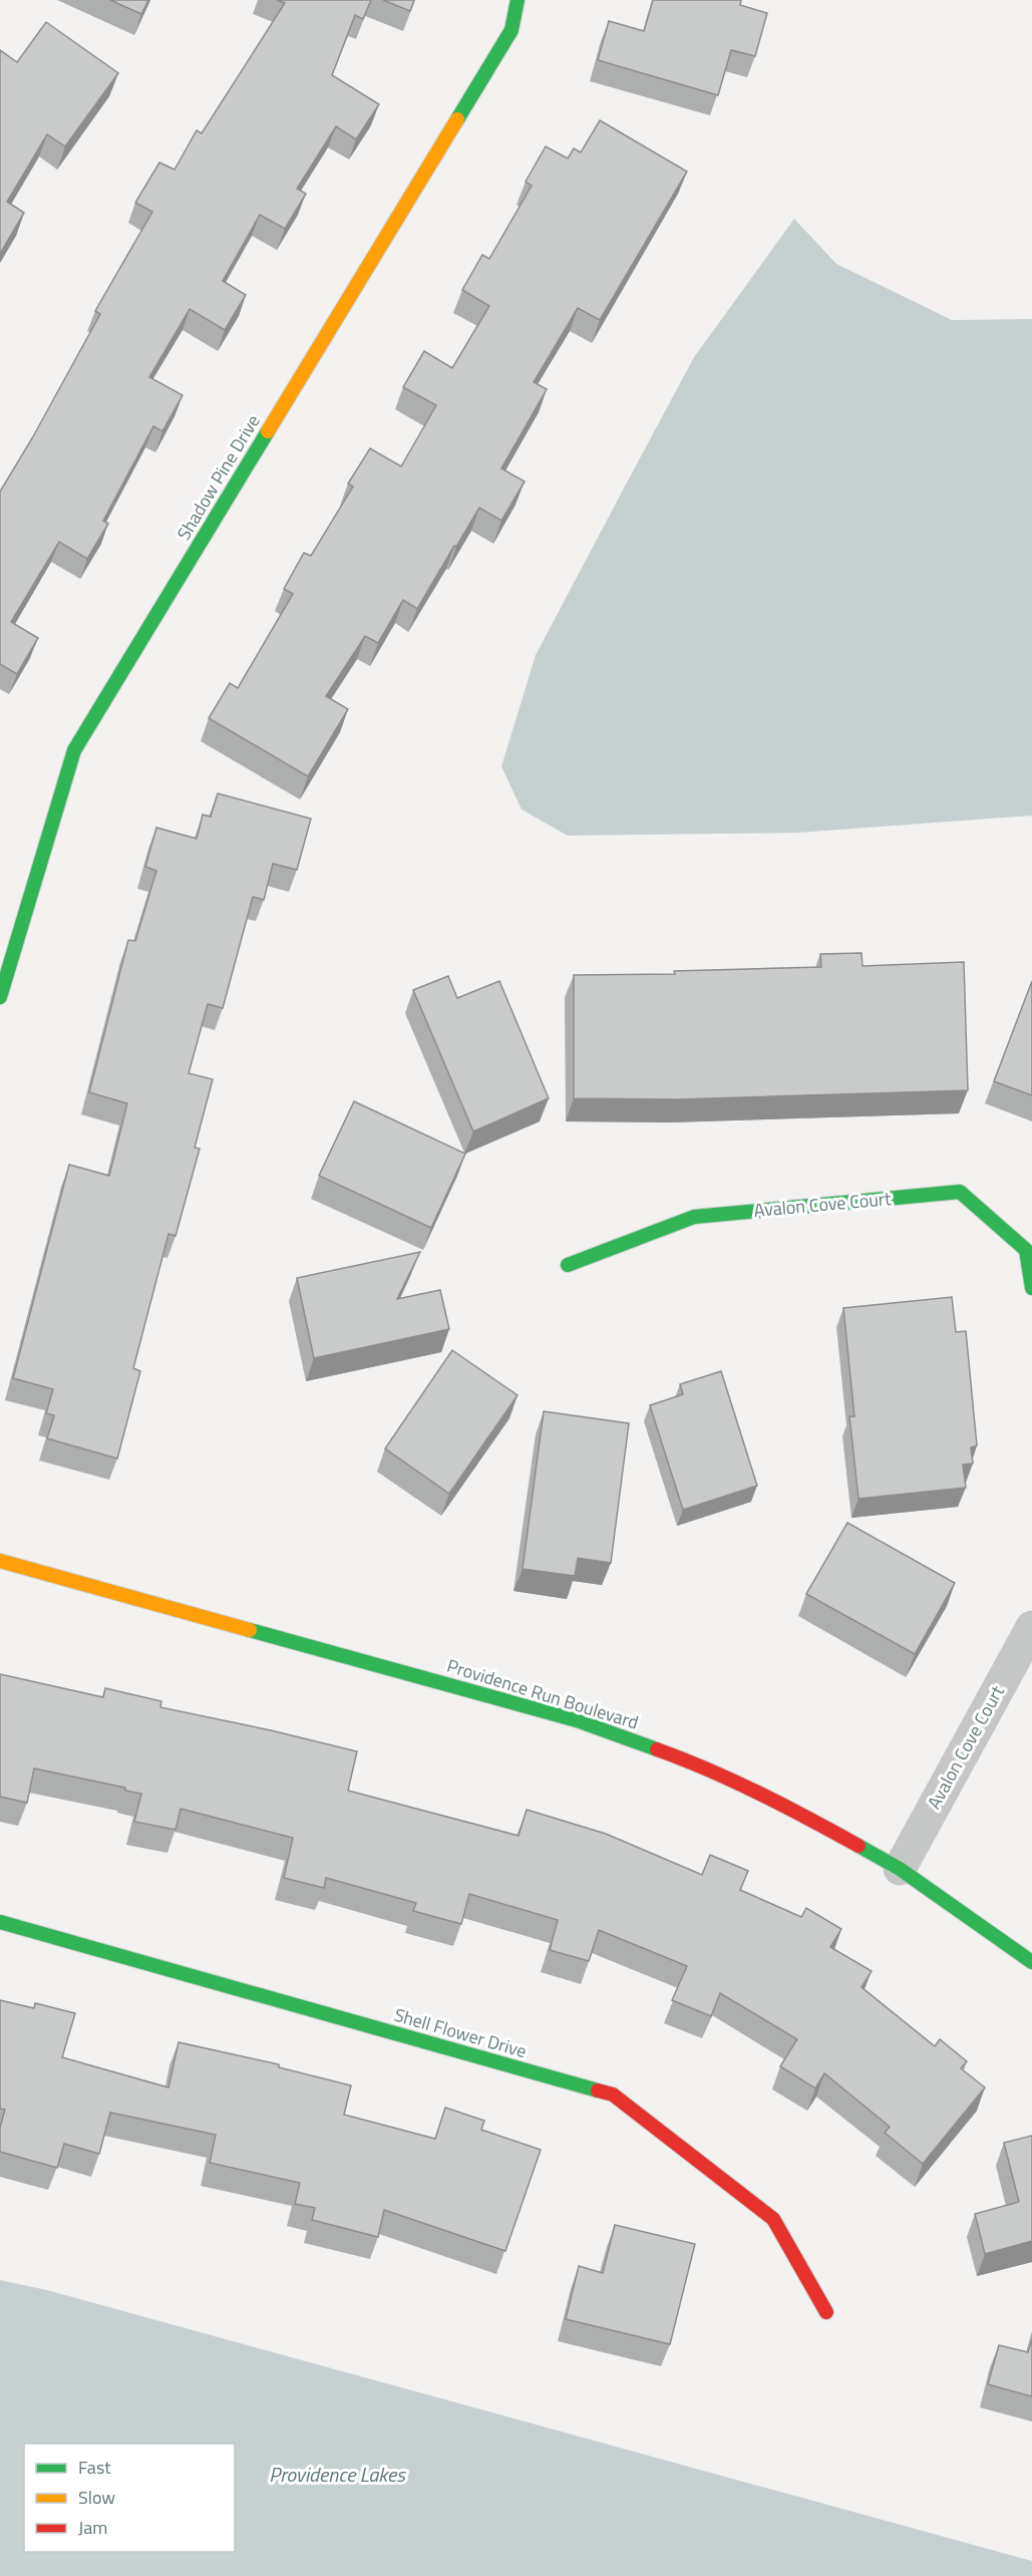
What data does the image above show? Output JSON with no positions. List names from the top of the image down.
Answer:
{
  "streets": {
    "street": [
      "Shadow Pine Drive",
      "Avalon Cove Court",
      "Providence Run Boulevard",
      "Shell Flower Drive"
    ]
  },
  "crossings": [
    ["Avalon Cove Court", "Providence Run Boulevard"]
  ],
  "water": ["Providence Lakes"],
  "legend": ["Fast", "Slow", "Jam"]
}
